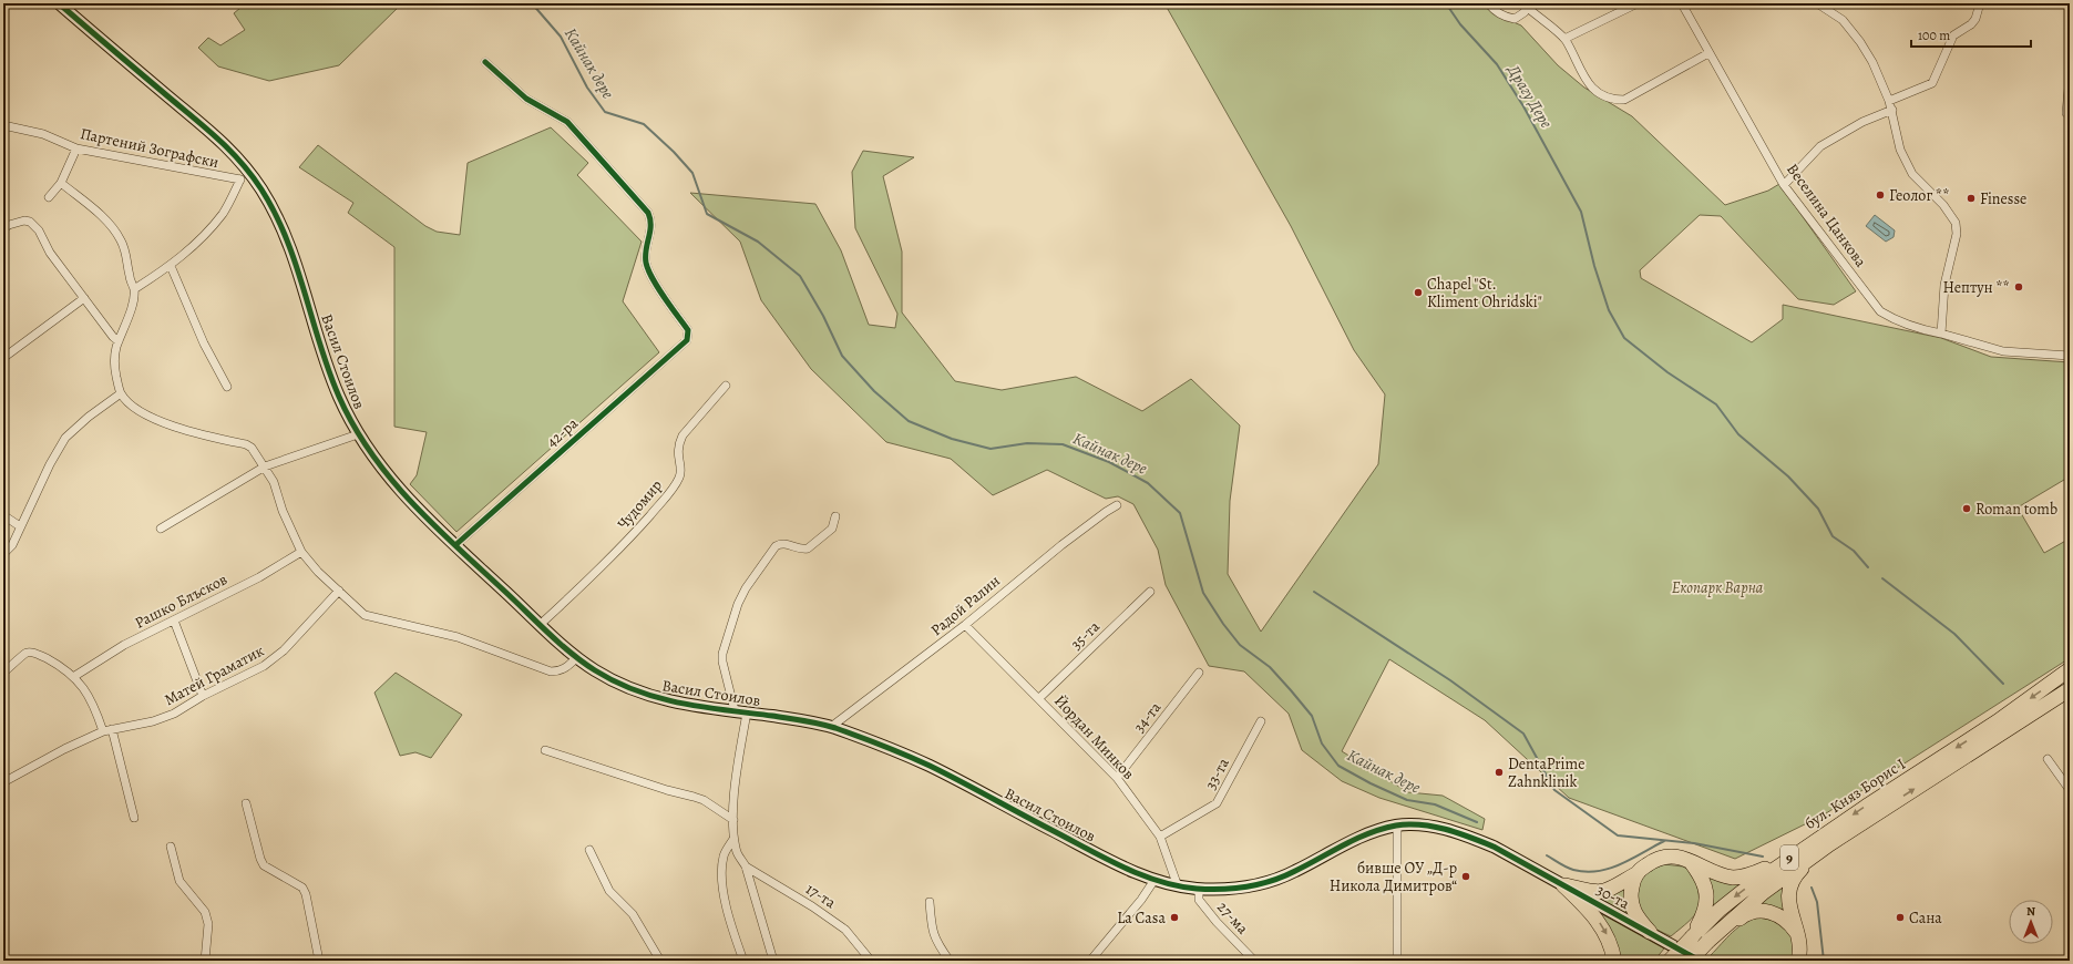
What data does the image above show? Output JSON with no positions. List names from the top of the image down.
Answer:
{
  "streets": {
    "highway": ["бул. Княз Борис I", "9"],
    "street": [
      "Партений Зографски",
      "Веселина Цанкова",
      "Васил Стоилов",
      "42-ра",
      "Чудомир",
      "Рашко Блъсков",
      "Радой Ралин",
      "35-та",
      "Матей Граматик",
      "34-та",
      "Йордан Минков",
      "33-та",
      "17-та",
      "30-та",
      "27-ма"
    ]
  },
  "crossings": [
    ["Васил Стоилов", "42-ра"],
    ["Васил Стоилов", "Чудомир"],
    ["Васил Стоилов", "Радой Ралин"],
    ["Васил Стоилов", "Йордан Минков"],
    ["Васил Стоилов", "30-та"],
    ["Васил Стоилов", "27-ма"],
    ["Радой Ралин", "Йордан Минков"],
    ["35-та", "Йордан Минков"],
    ["34-та", "Йордан Минков"],
    ["Йордан Минков", "33-та"]
  ],
  "water": ["Кайнак дере", "Драгу Дере"],
  "parks": ["Екопарк Варна"],
  "places": [
    "Геолог **",
    "Finesse",
    "Нептун **",
    "Chapel \"St. Kliment Ohridski\"",
    "Roman tomb",
    "DentaPrime Zahnklinik",
    "бивше ОУ „Д-р Никола Димитров“",
    "La Casa",
    "Сана"
  ],
  "scale_bar": "100 m",
  "north": "top"
}
